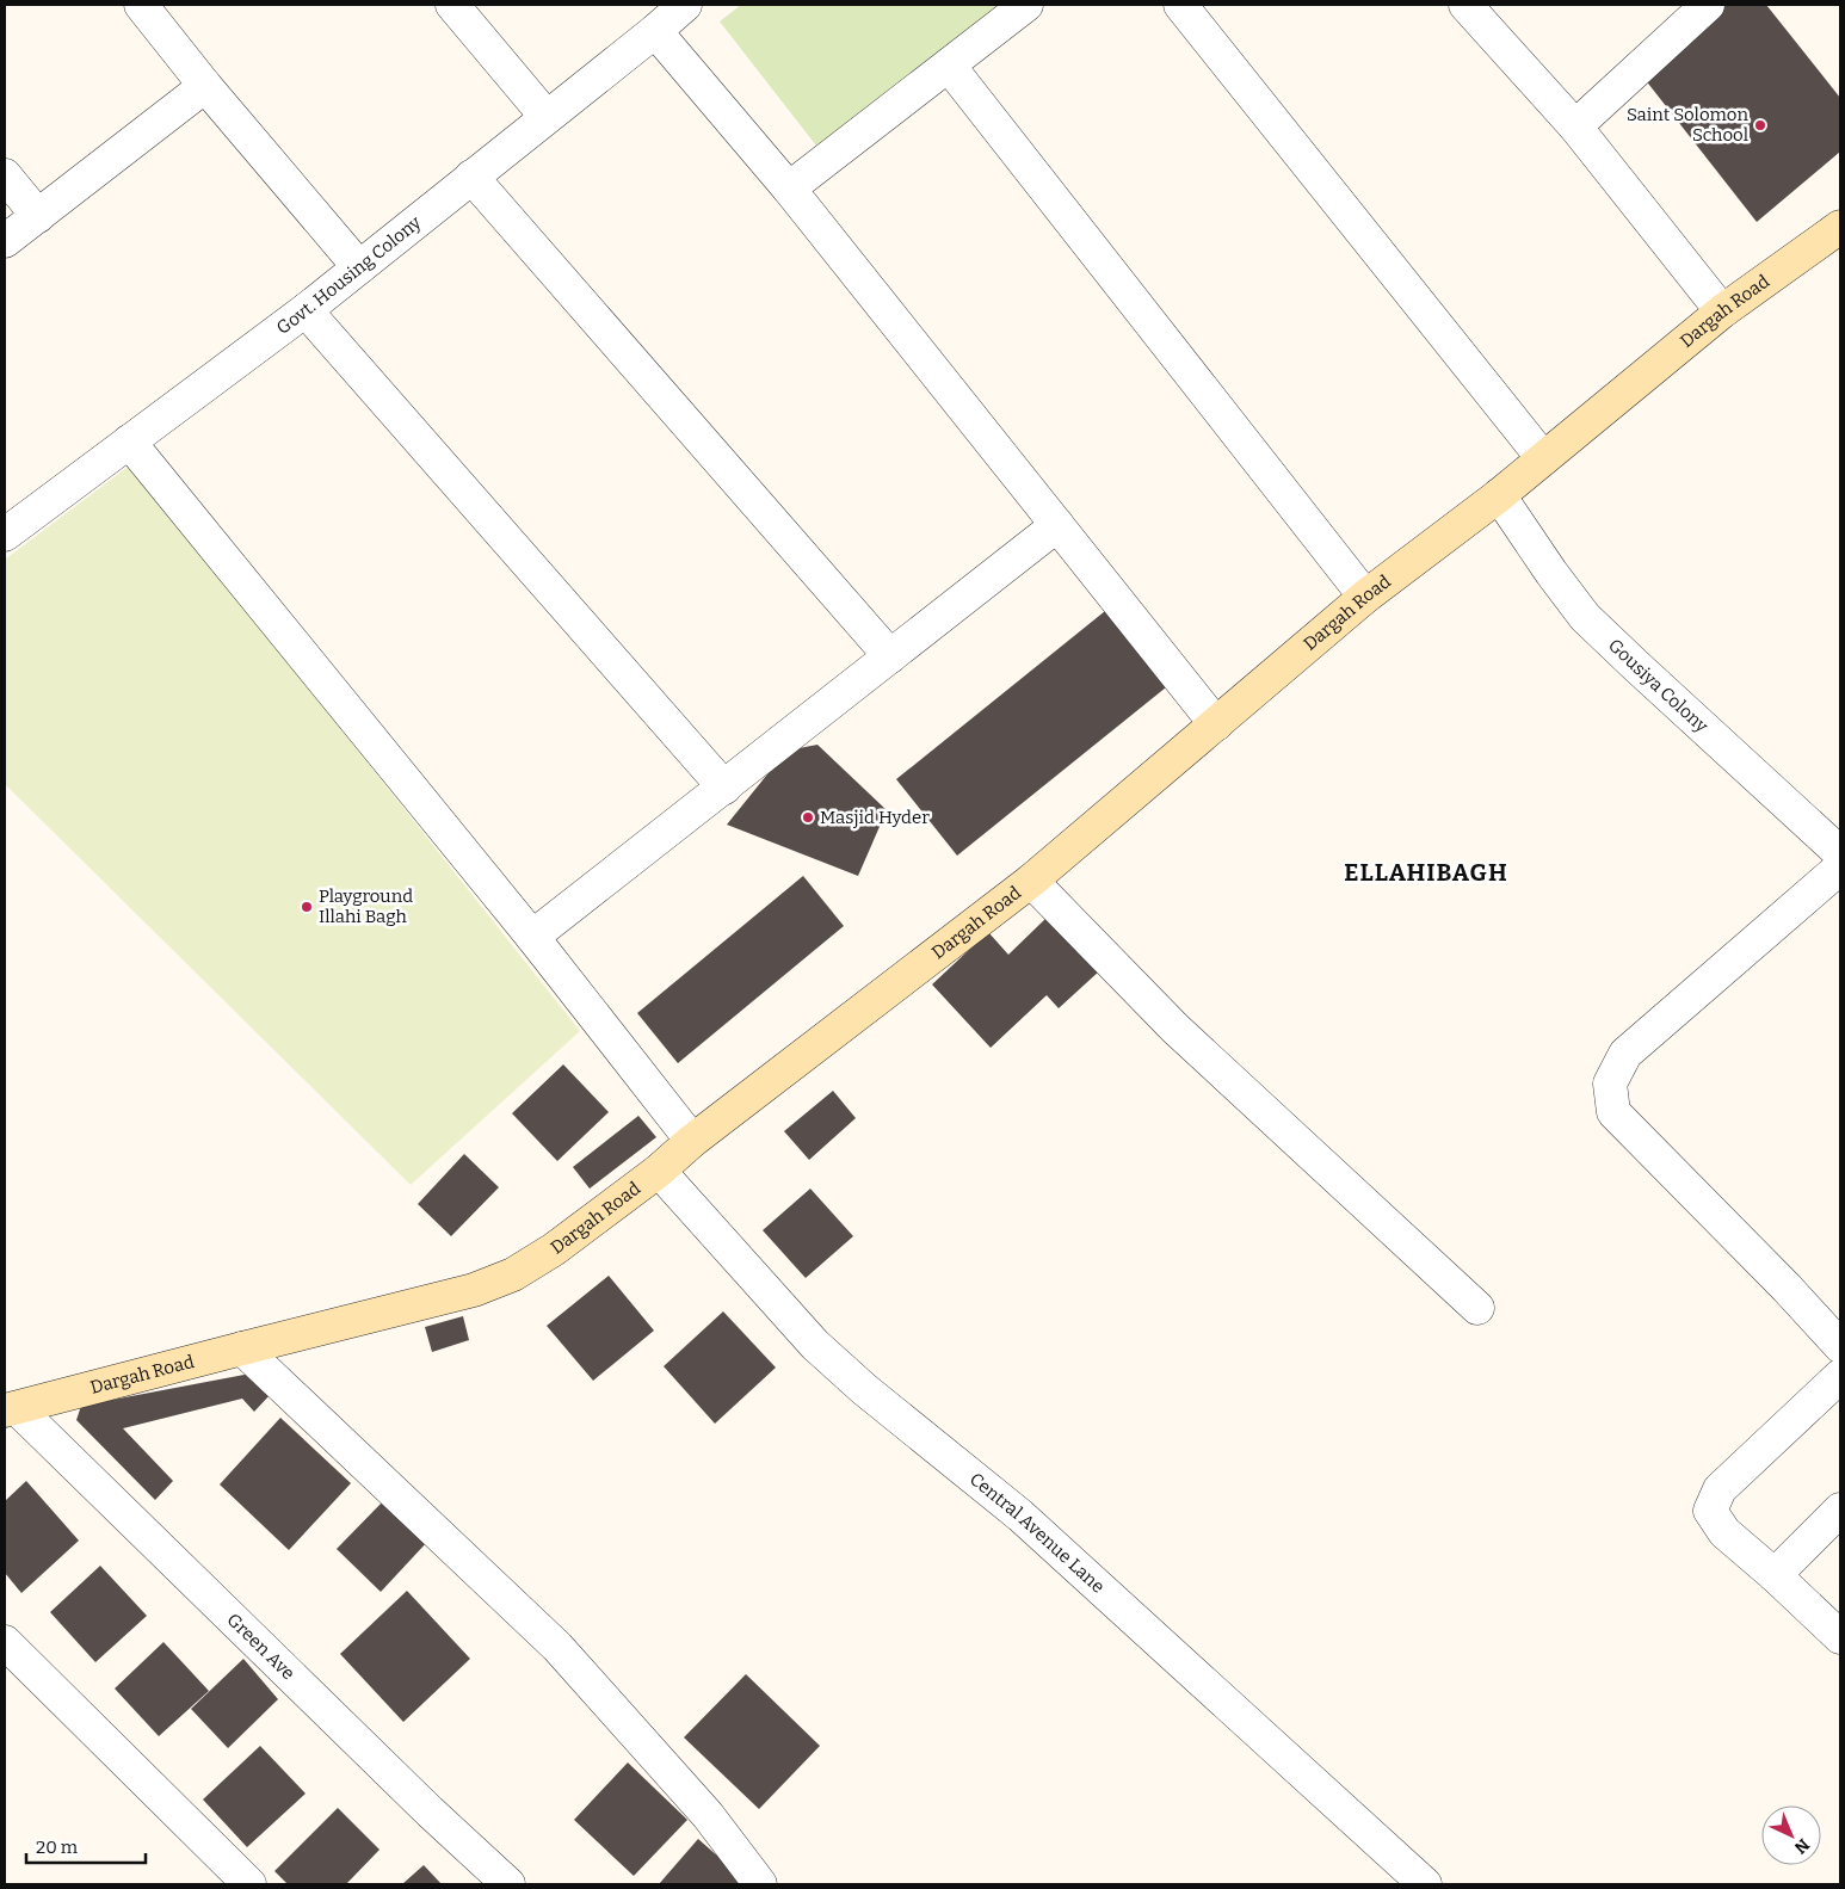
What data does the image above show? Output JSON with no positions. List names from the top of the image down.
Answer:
{
  "streets": {
    "street": [
      "Govt. Housing Colony",
      "Dargah Road",
      "Gousiya Colony",
      "Central Avenue Lane",
      "Green Ave"
    ]
  },
  "crossings": [
    ["Dargah Road", "Gousiya Colony"],
    ["Dargah Road", "Central Avenue Lane"],
    ["Dargah Road", "Green Ave"]
  ],
  "districts": ["ELLAHIBAGH"],
  "places": ["Saint Solomon School", "Masjid Hyder", "Playground Illahi Bagh"],
  "scale_bar": "20 m",
  "north": "bottom right"
}
